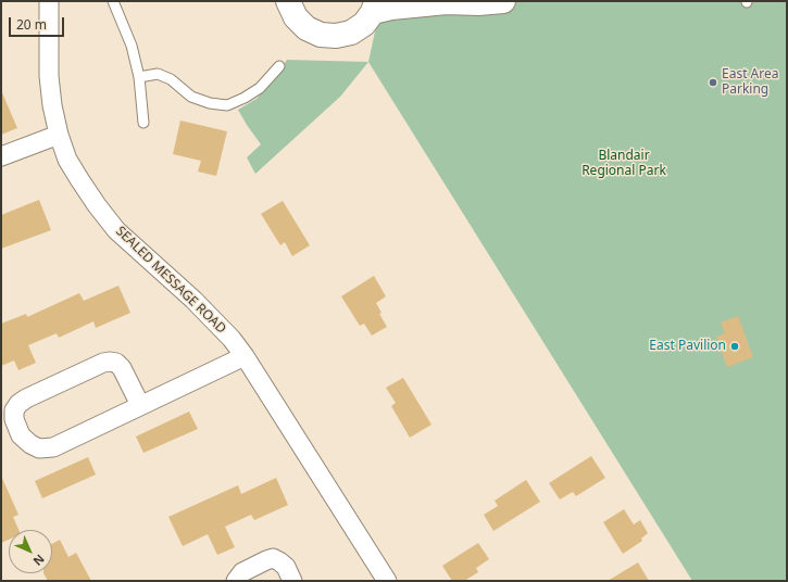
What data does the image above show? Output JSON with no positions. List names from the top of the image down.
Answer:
{
  "streets": {
    "street": ["SEALED MESSAGE ROAD"]
  },
  "parks": ["Blandair Regional Park"],
  "places": ["East Area Parking", "East Pavilion"],
  "scale_bar": "20 m",
  "north": "bottom right"
}
